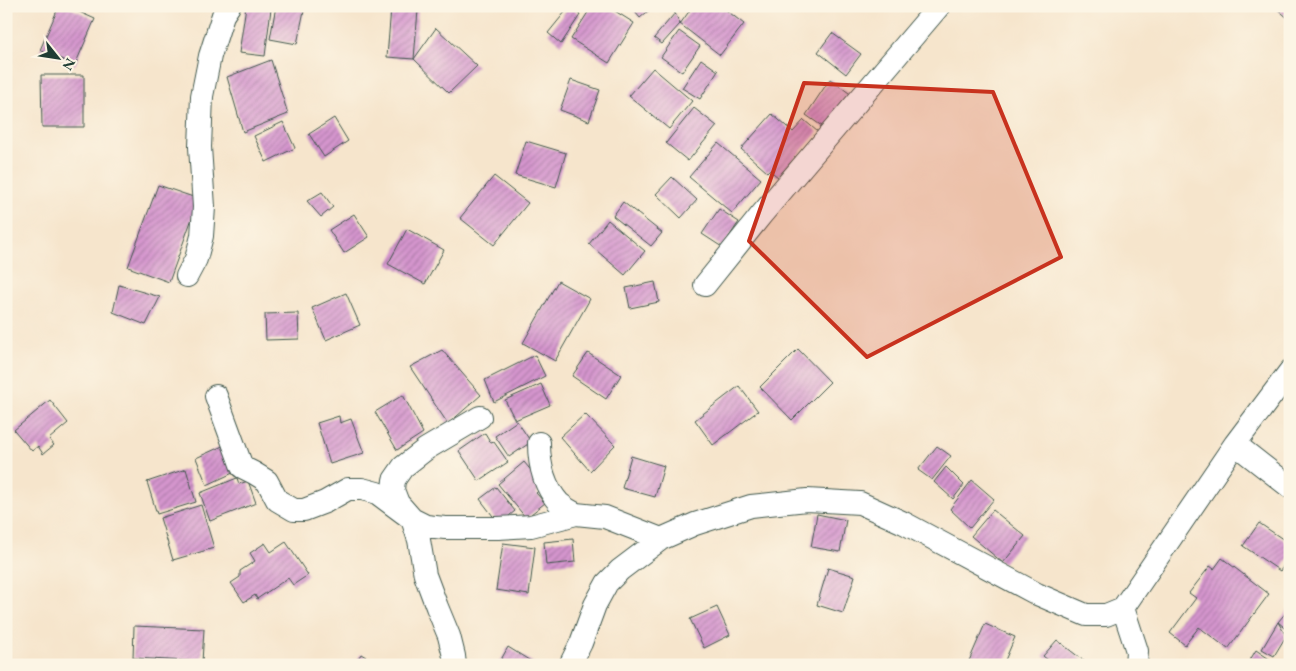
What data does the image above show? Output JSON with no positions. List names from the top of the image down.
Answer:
{
  "north": "bottom right"
}
